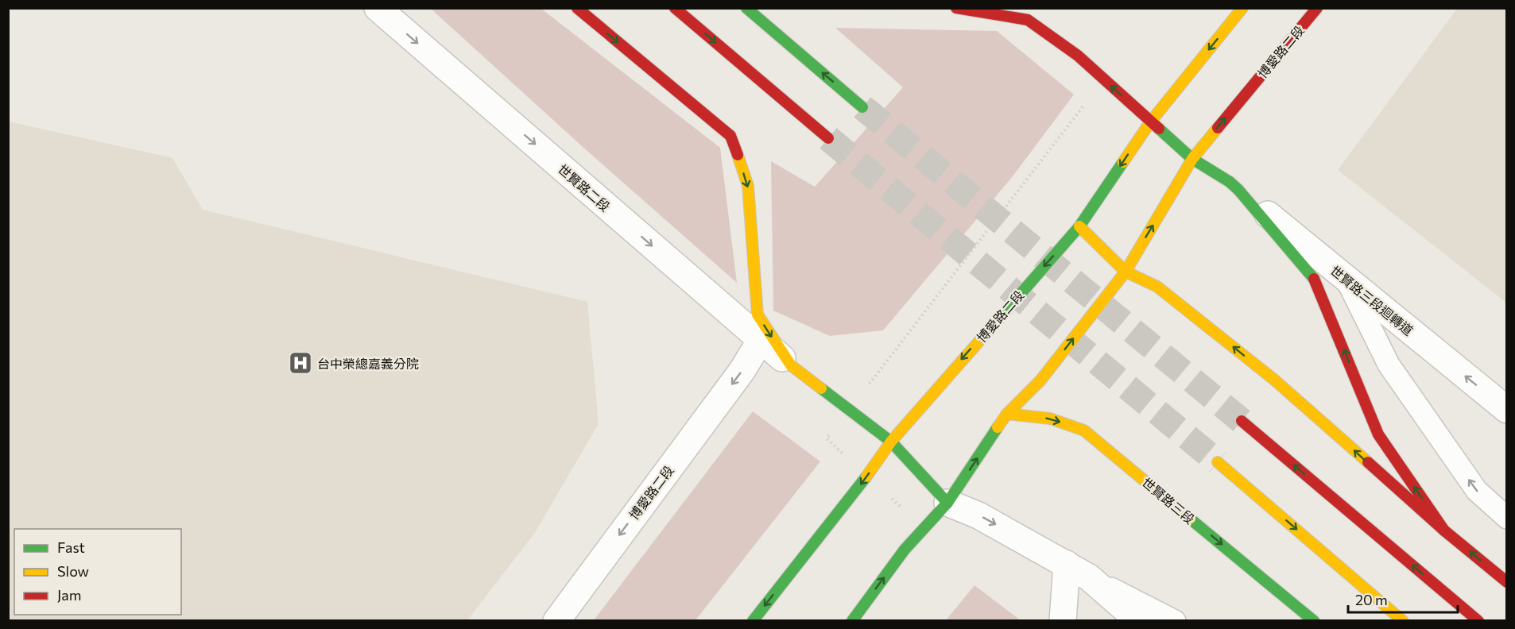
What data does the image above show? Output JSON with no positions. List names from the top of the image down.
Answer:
{
  "streets": {
    "main road": ["博愛路二段", "世賢路三段"],
    "street": ["世賢路二段", "世賢路三段迴轉道"]
  },
  "crossings": [
    ["博愛路二段", "世賢路二段"],
    ["博愛路二段", "世賢路三段"]
  ],
  "one_way": ["世賢路二段", "世賢路三段迴轉道"],
  "places": {
    "hospital": ["台中榮總嘉義分院"]
  },
  "legend": ["Fast", "Slow", "Jam"],
  "scale_bar": "20 m"
}
